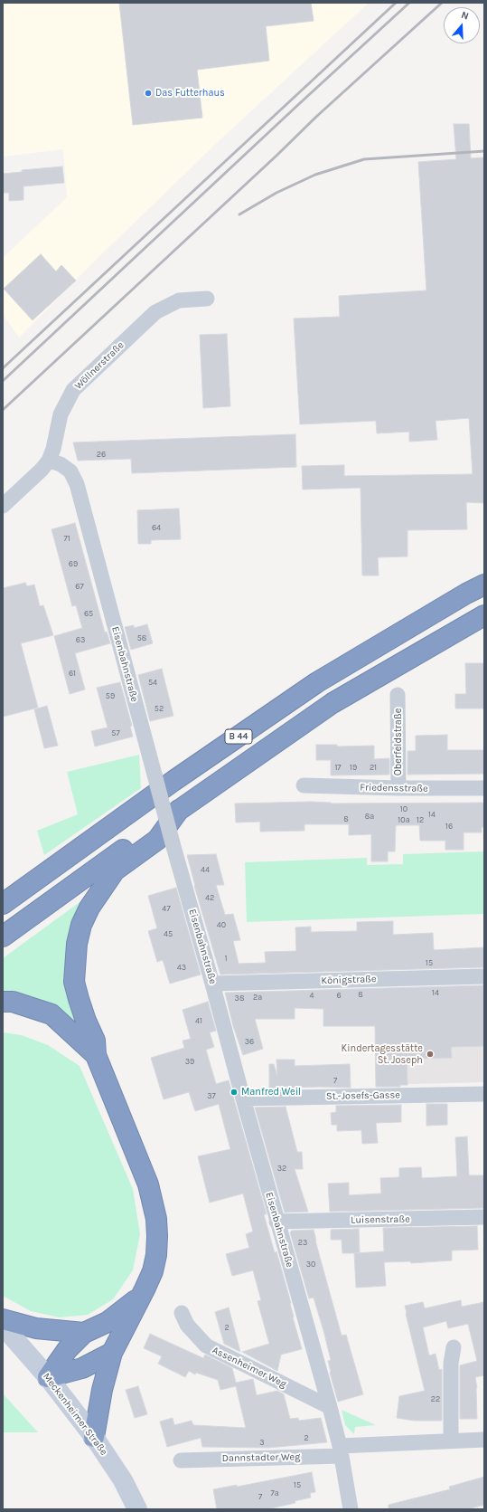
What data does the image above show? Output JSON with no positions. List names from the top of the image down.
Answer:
{
  "streets": {
    "highway": ["B 44"],
    "street": [
      "Wöllnerstraße",
      "Eisenbahnstraße",
      "Oberfeldstraße",
      "Friedensstraße",
      "Königstraße",
      "St.-Josefs-Gasse",
      "Luisenstraße",
      "Assenheimer Weg",
      "Meckenheimer Straße",
      "Dannstadter Weg"
    ]
  },
  "crossings": [
    ["Wöllnerstraße", "Eisenbahnstraße"],
    ["Eisenbahnstraße", "Königstraße"],
    ["Eisenbahnstraße", "St.-Josefs-Gasse"],
    ["Eisenbahnstraße", "Luisenstraße"],
    ["Eisenbahnstraße", "Assenheimer Weg"],
    ["Eisenbahnstraße", "Dannstadter Weg"],
    ["Oberfeldstraße", "Friedensstraße"]
  ],
  "places": ["Das Futterhaus", "Kindertagesstätte St. Joseph", "Manfred Weil"],
  "house_numbers": [
    "26",
    "64",
    "71",
    "69",
    "67",
    "65",
    "58",
    "63",
    "61",
    "54",
    "59",
    "52",
    "57",
    "17",
    "19",
    "21",
    "10",
    "14",
    "8a",
    "8",
    "10a",
    "12",
    "16",
    "44",
    "42",
    "47",
    "40",
    "45",
    "1",
    "15",
    "43",
    "14",
    "8",
    "4",
    "6",
    "2a",
    "38",
    "41",
    "36",
    "39",
    "7",
    "37",
    "32",
    "23",
    "30",
    "2",
    "22",
    "2",
    "3",
    "15",
    "7a",
    "7"
  ],
  "north": "top"
}
